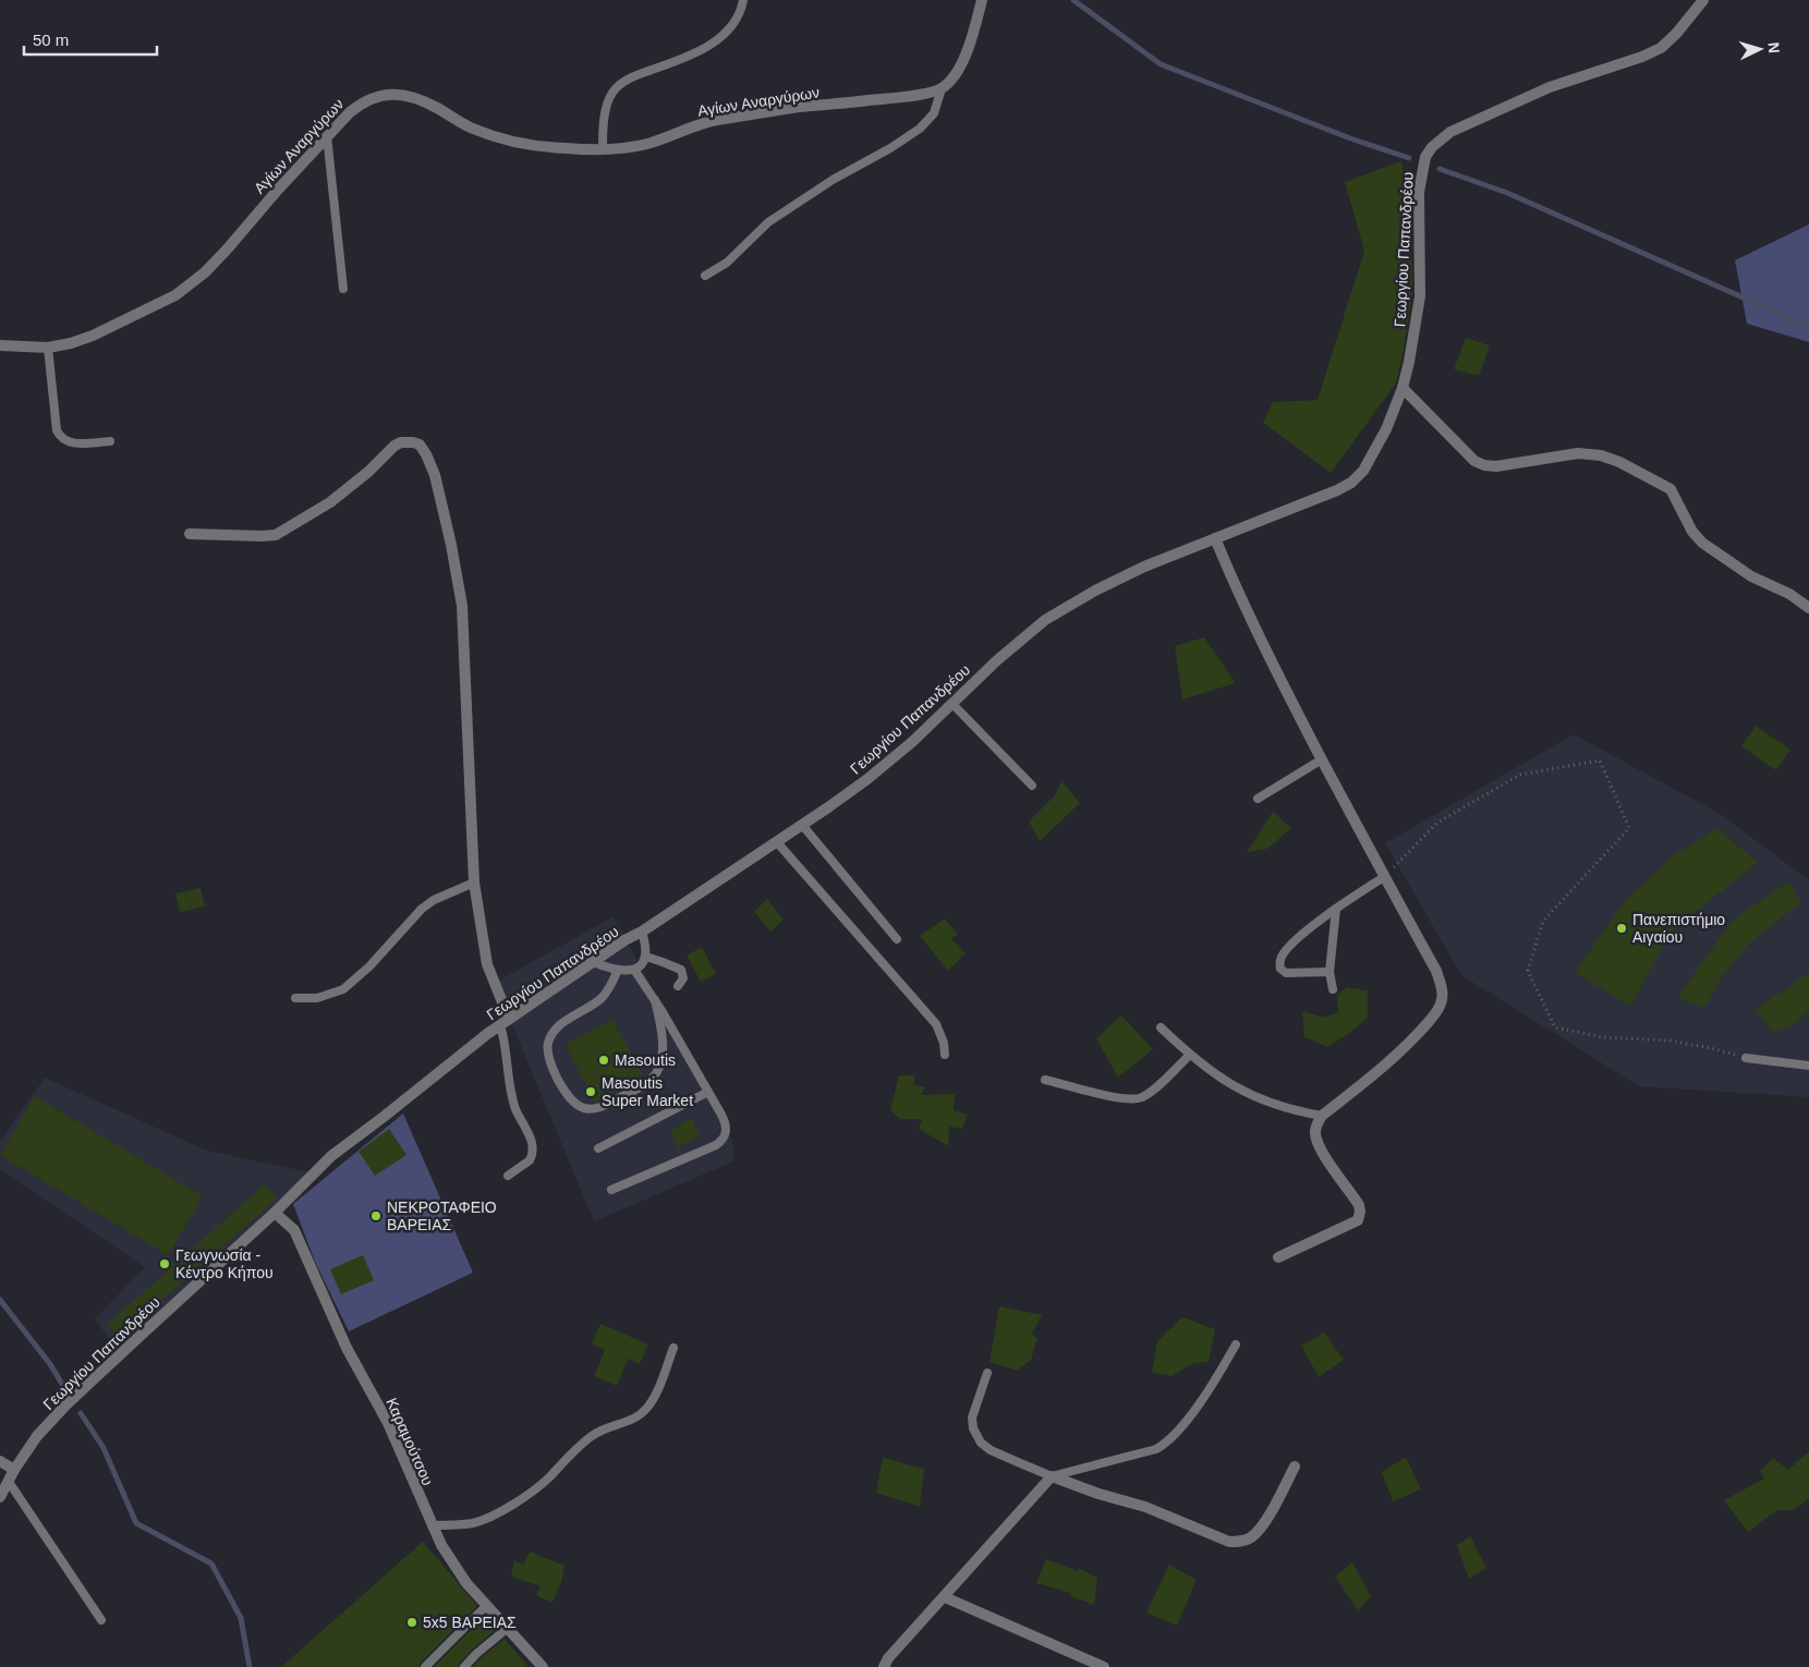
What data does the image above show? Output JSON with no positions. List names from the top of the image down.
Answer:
{
  "streets": {
    "street": ["Αγίων Αναργύρων", "Γεωργίου Παπανδρέου", "Καραμούτσου"]
  },
  "crossings": [
    ["Γεωργίου Παπανδρέου", "Καραμούτσου"]
  ],
  "places": [
    "Πανεπιστήμιο Αιγαίου",
    "Masoutis",
    "Masoutis Super Market",
    "ΝΕΚΡΟΤΑΦΕΙΟ ΒΑΡΕΙΑΣ",
    "Γεωγνωσία - Κέντρο Κήπου",
    "5x5 ΒΑΡΕΙΑΣ"
  ],
  "scale_bar": "50 m",
  "north": "right"
}
